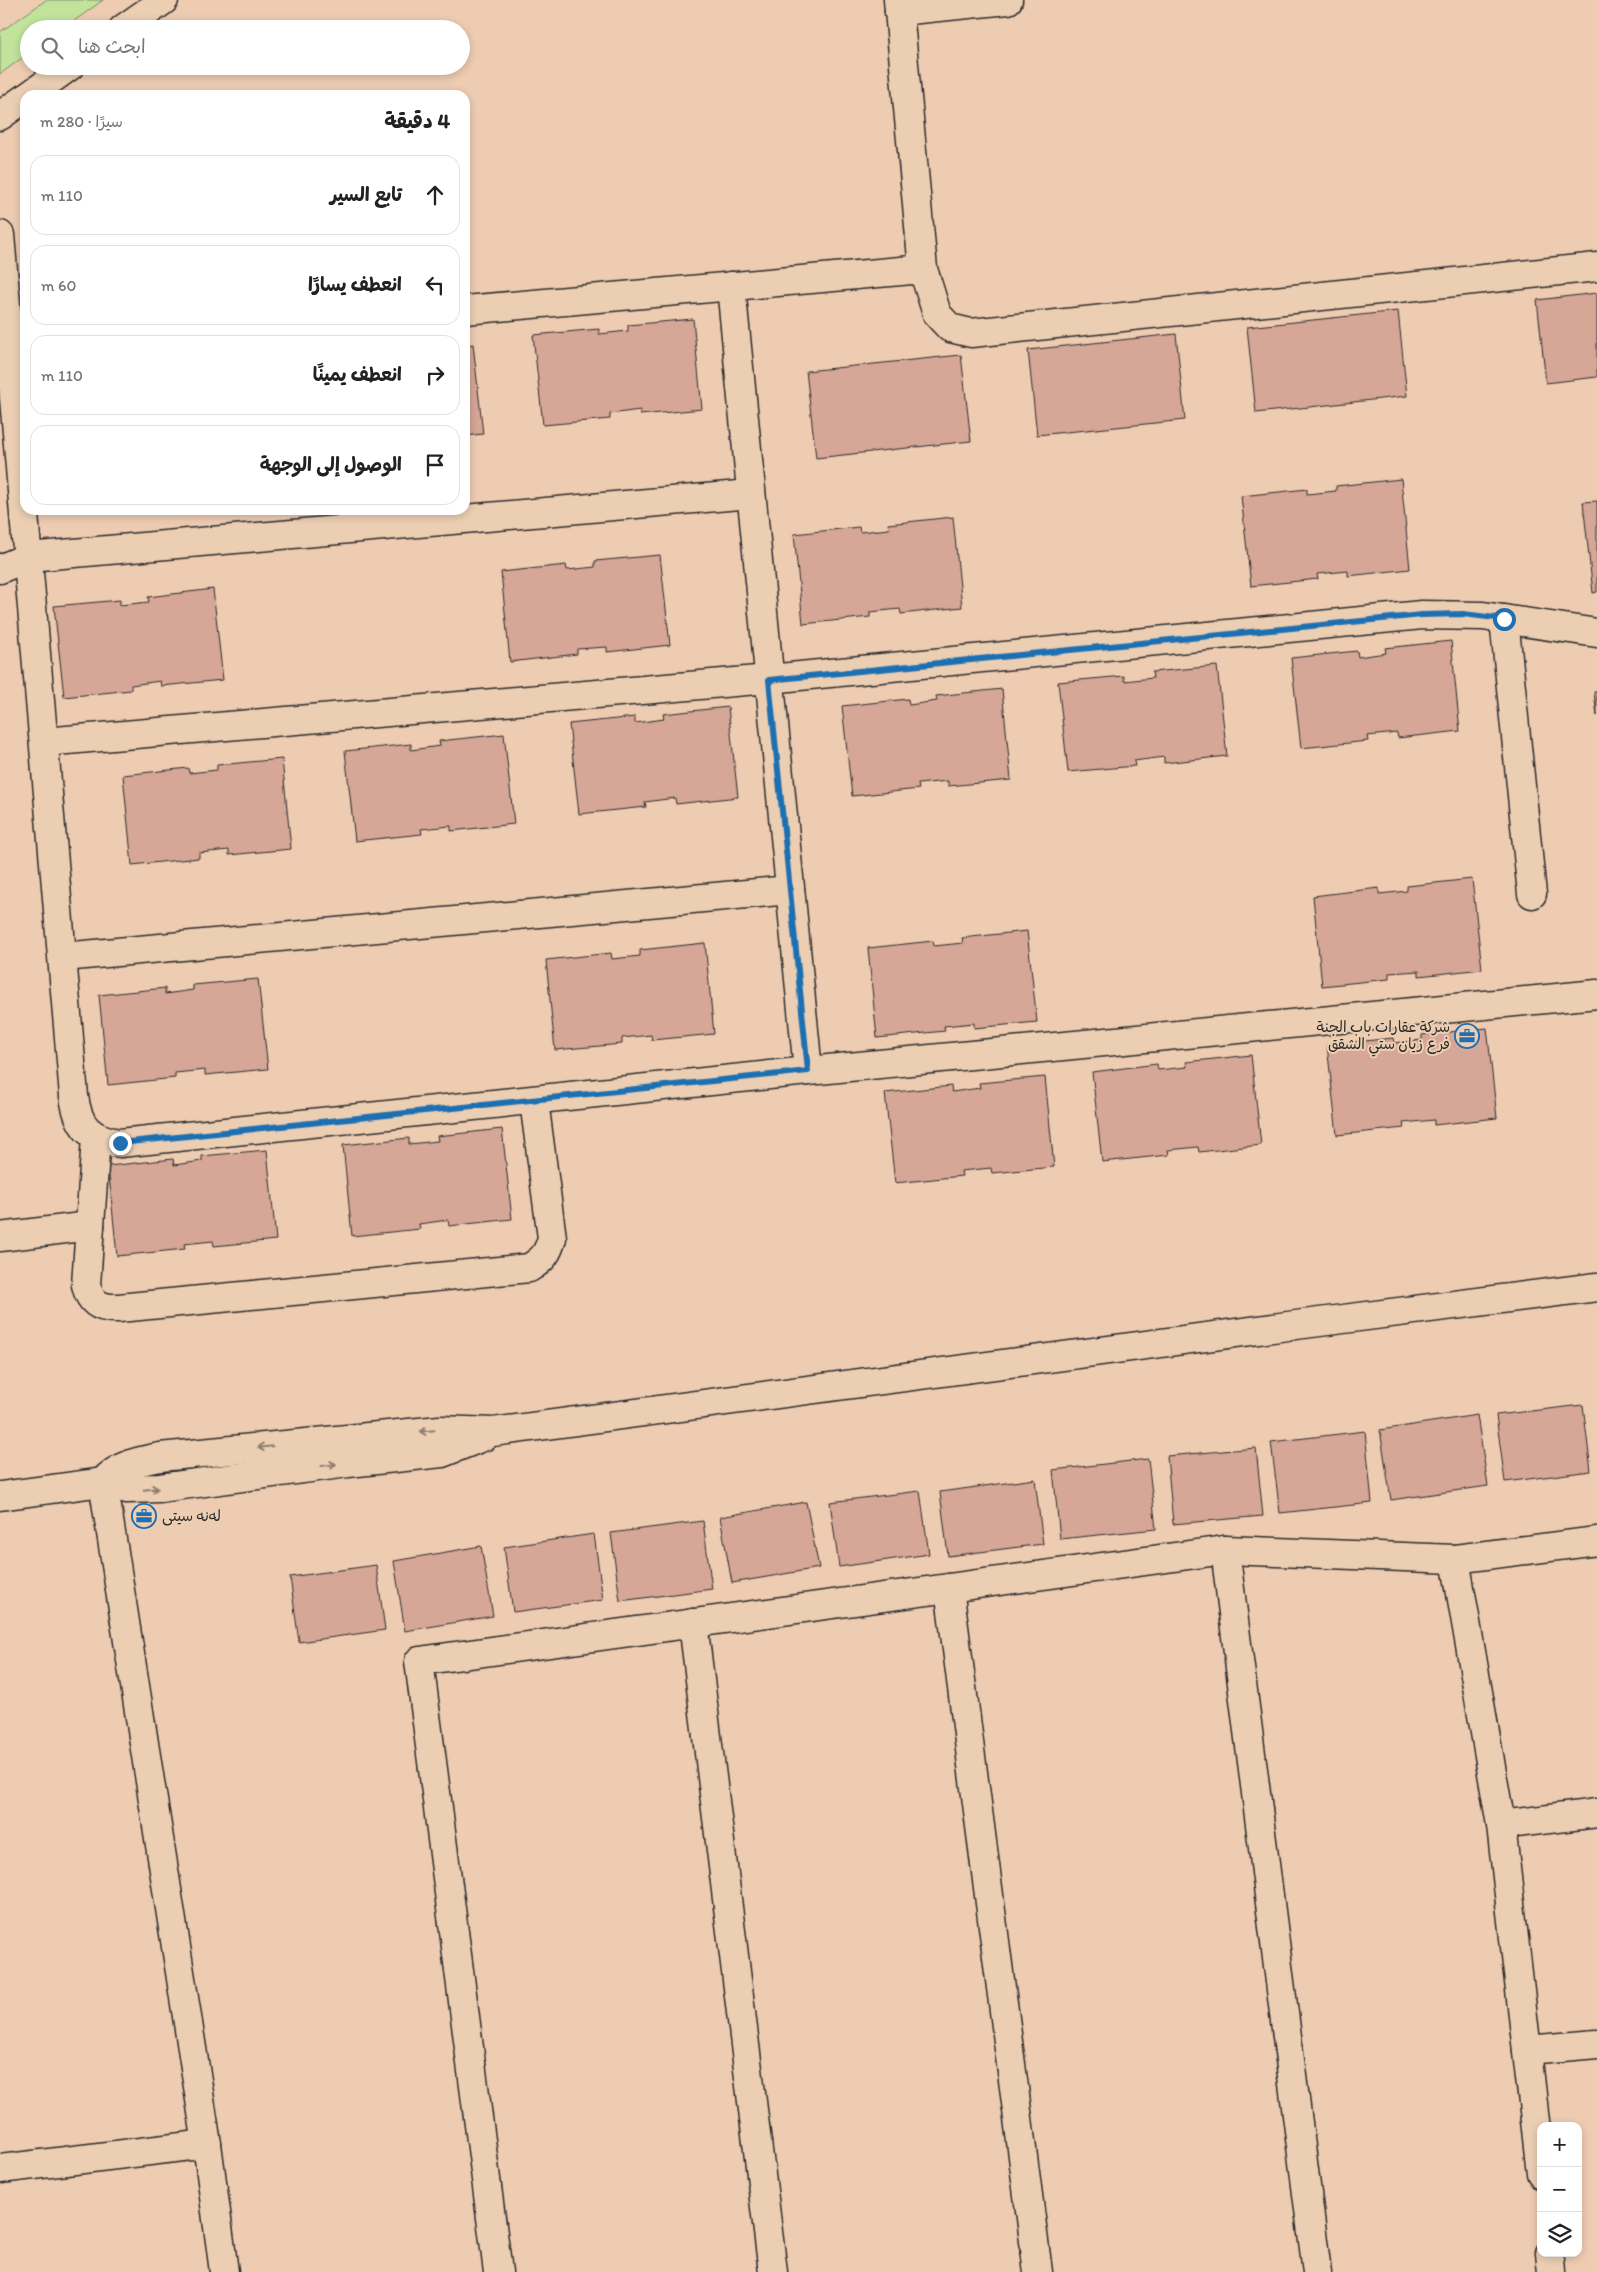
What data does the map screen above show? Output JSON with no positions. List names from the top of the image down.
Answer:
{
  "places": {
    "office": ["شرکة عقارات باب الجنة فرع زیان ستي الشقق", "لەنە سیتی"]
  },
  "page": {
    "search": "ابحث هنا",
    "heading": ["4 دقيقة", "سيرًا · 280 m"],
    "list": [
      ["تابع السير", "110 m"],
      ["انعطف يسارًا", "60 m"],
      ["انعطف يمينًا", "110 m"],
      "الوصول إلى الوجهة"
    ],
    "map_buttons": ["+", "−"]
  }
}
